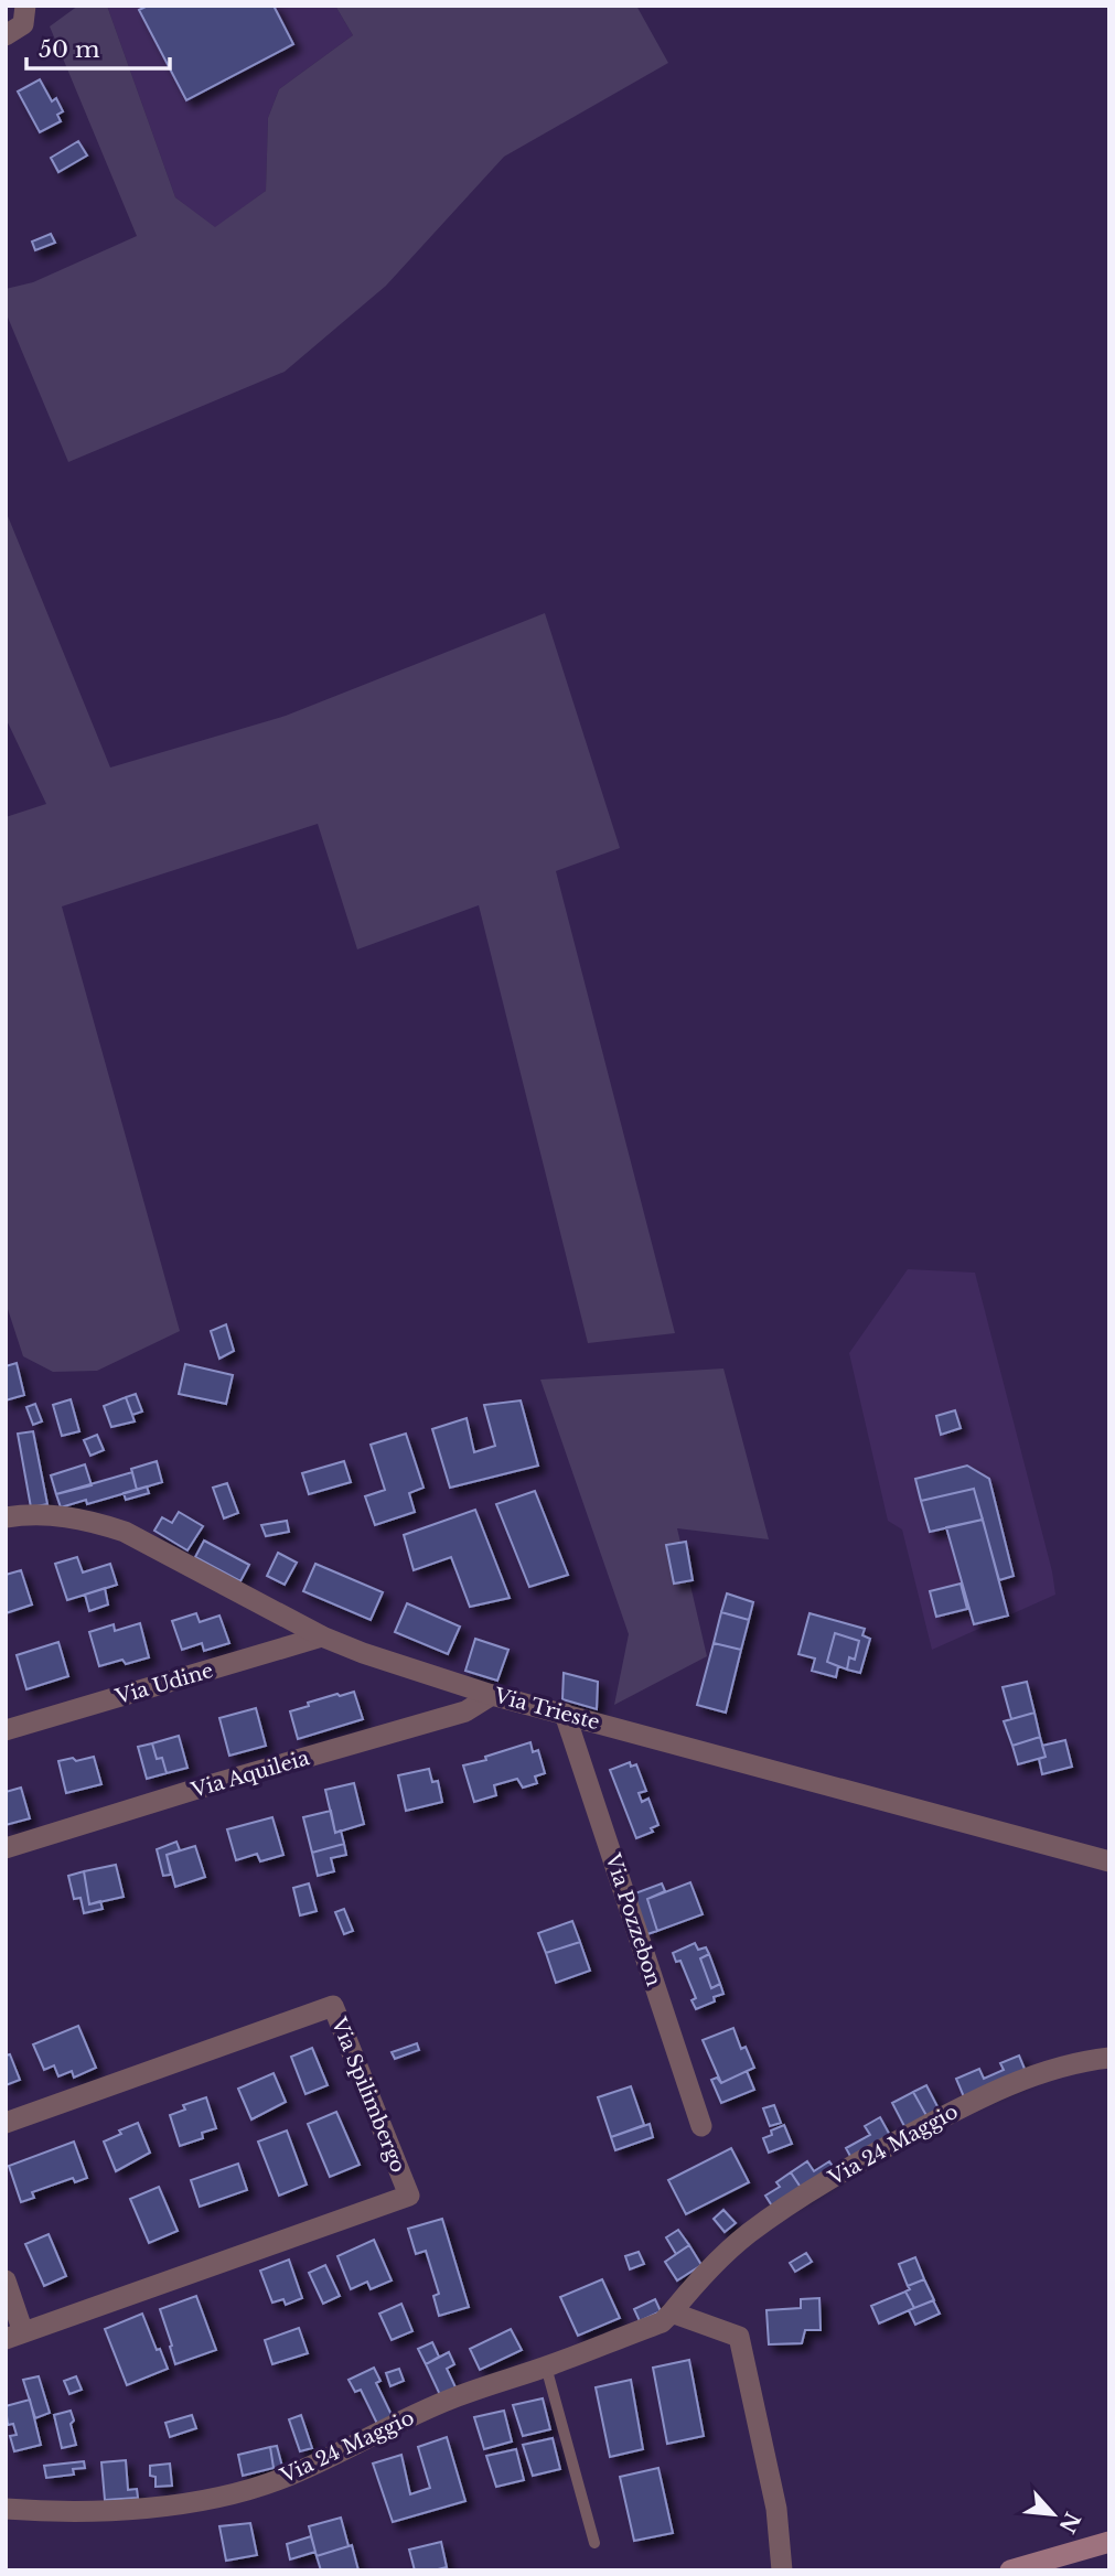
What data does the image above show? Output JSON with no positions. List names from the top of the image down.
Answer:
{
  "streets": {
    "street": [
      "Via Udine",
      "Via Trieste",
      "Via Aquileia",
      "Via Pozzebon",
      "Via Spilimbergo",
      "Via 24 Maggio"
    ]
  },
  "crossings": [
    ["Via Udine", "Via Trieste"],
    ["Via Trieste", "Via Aquileia"],
    ["Via Trieste", "Via Pozzebon"]
  ],
  "scale_bar": "50 m",
  "north": "bottom right"
}
